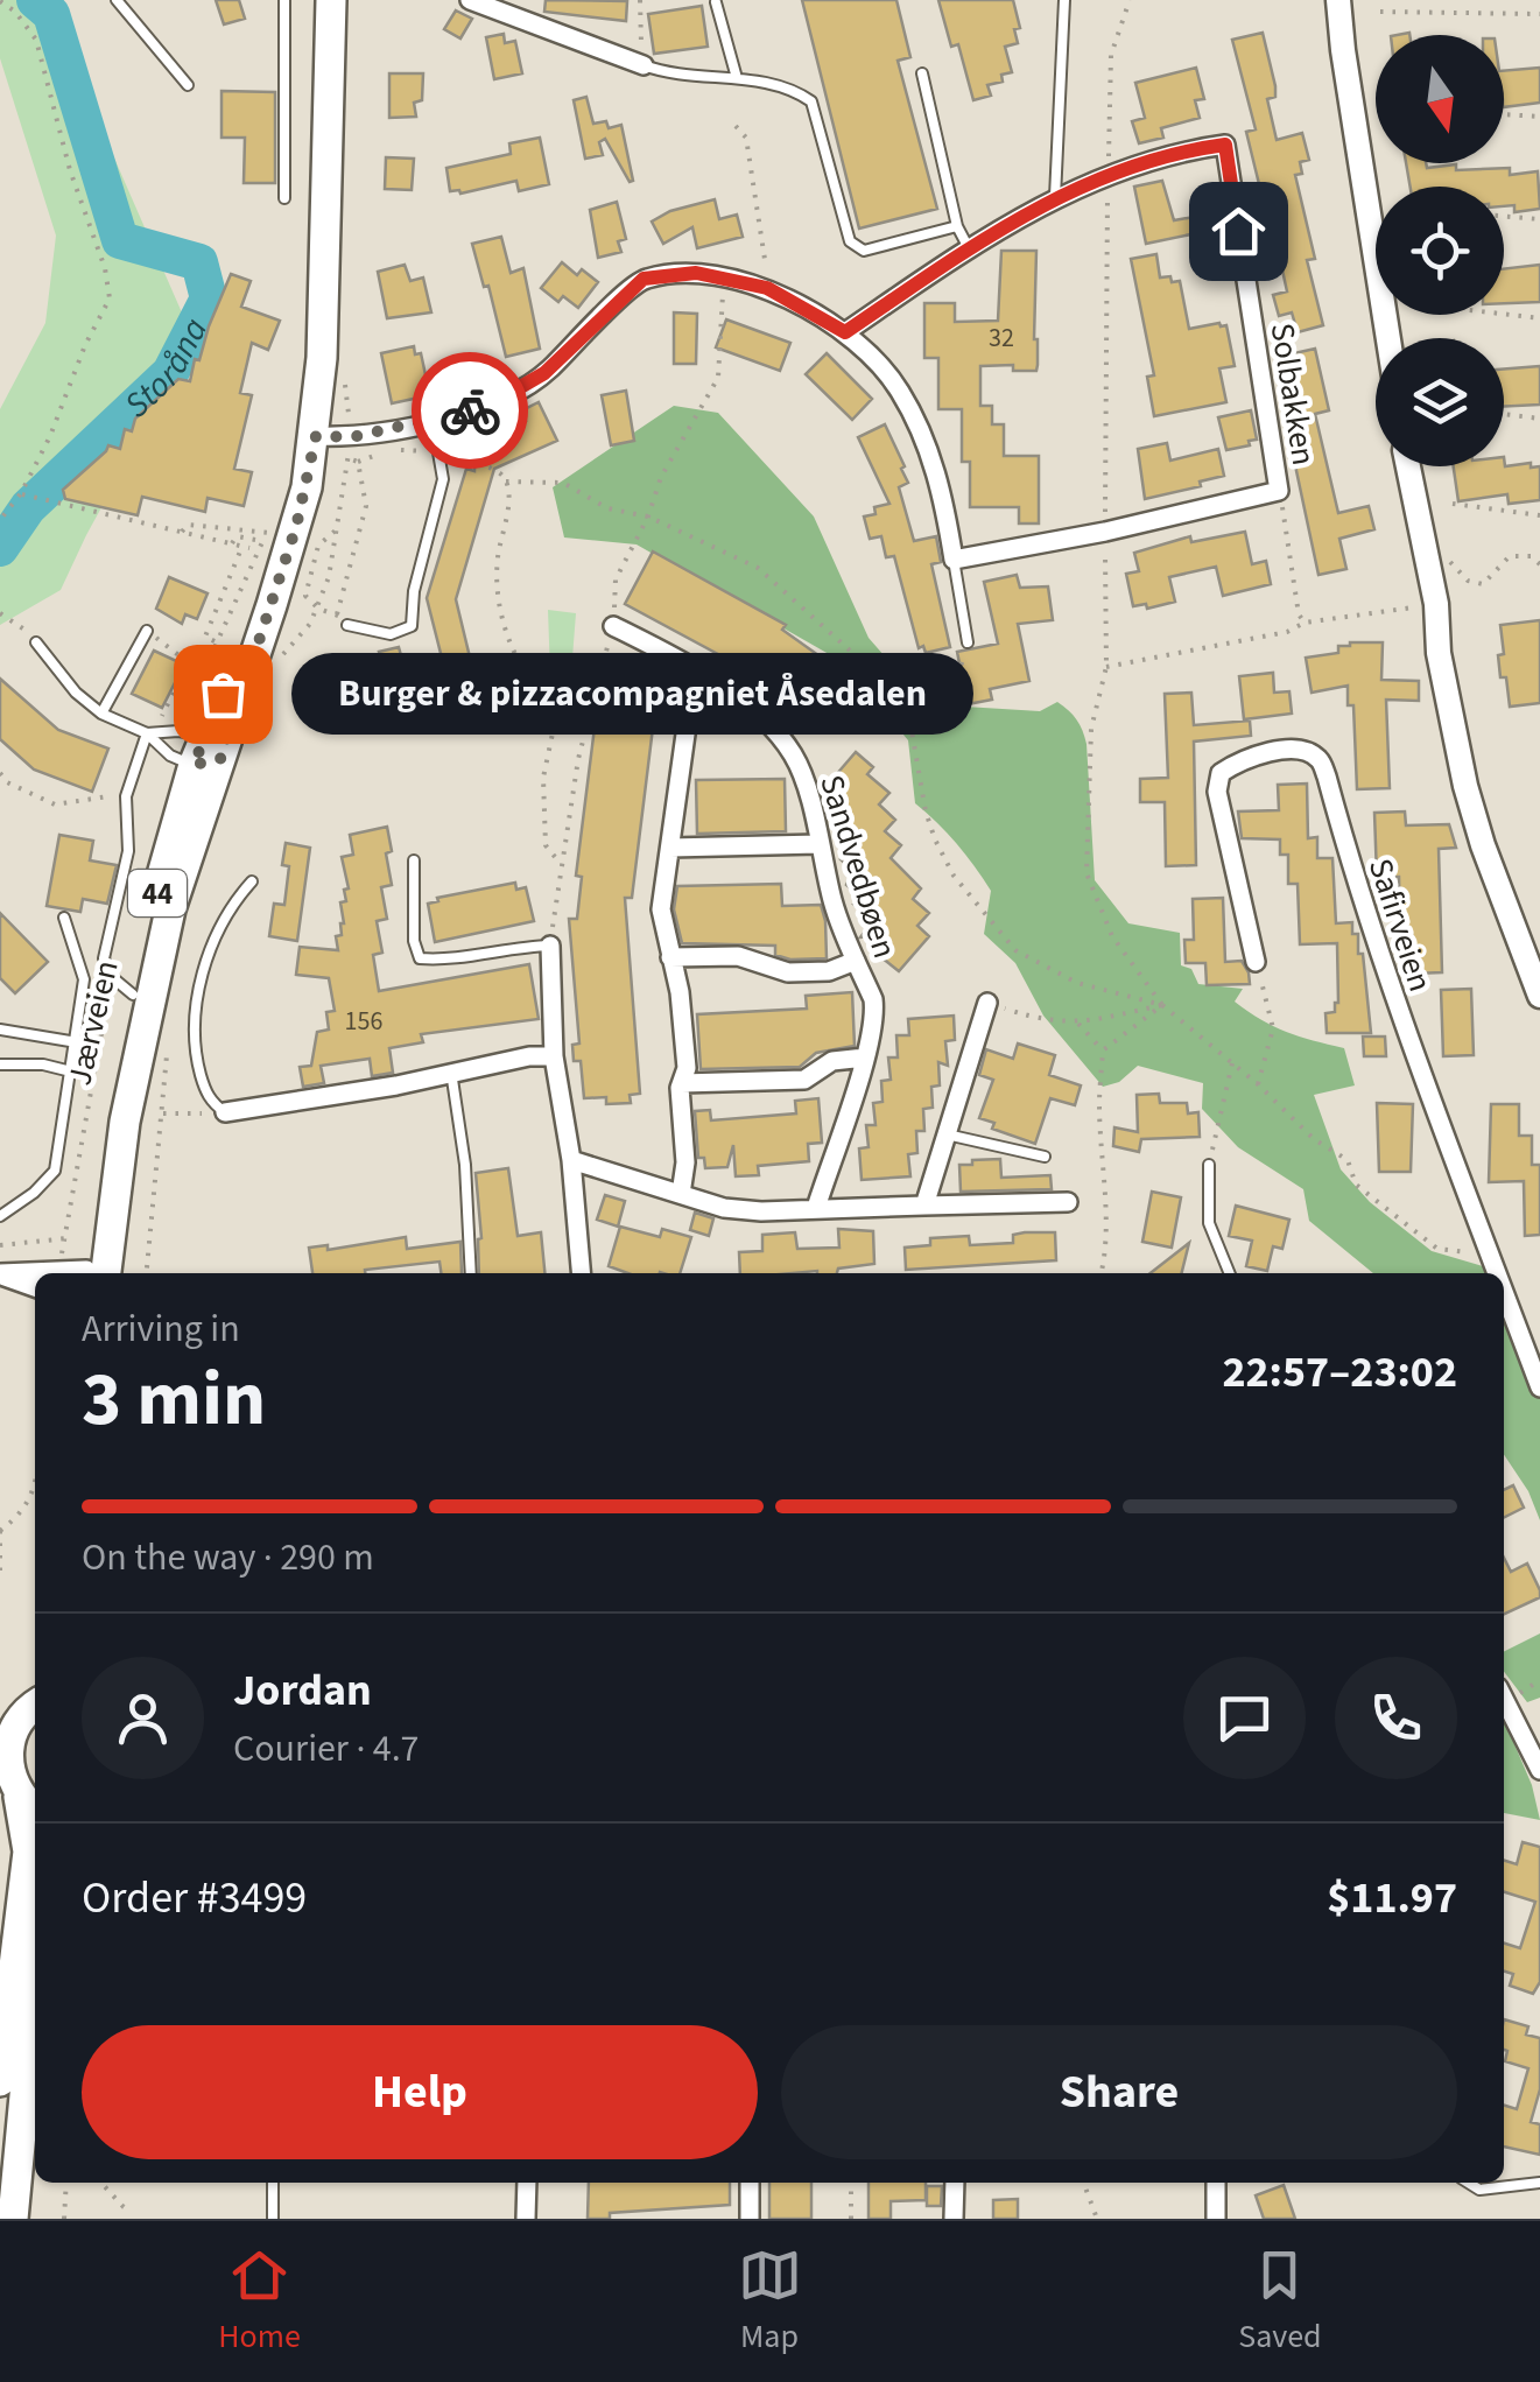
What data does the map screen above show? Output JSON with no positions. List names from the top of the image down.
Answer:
{
  "streets": {
    "main road": ["44", "Jærveien"],
    "street": ["Solbakken", "Sandvedbøen", "Safirveien"]
  },
  "water": ["Storåna"],
  "places": ["Burger & pizzacompagniet Åsedalen"],
  "house_numbers": ["32", "156"],
  "north": "bottom",
  "page": {
    "bubble": "Burger & pizzacompagniet Åsedalen",
    "heading": ["3 min", "Arriving in", "22:57–23:02"],
    "panel": [
      "Jordan",
      "Courier · 4.7",
      "Order #3499",
      "$11.97"
    ],
    "bar": "On the way · 290 m",
    "buttons": ["Help", "Share"],
    "tabs": ["Home", "Map", "Saved"]
  }
}
